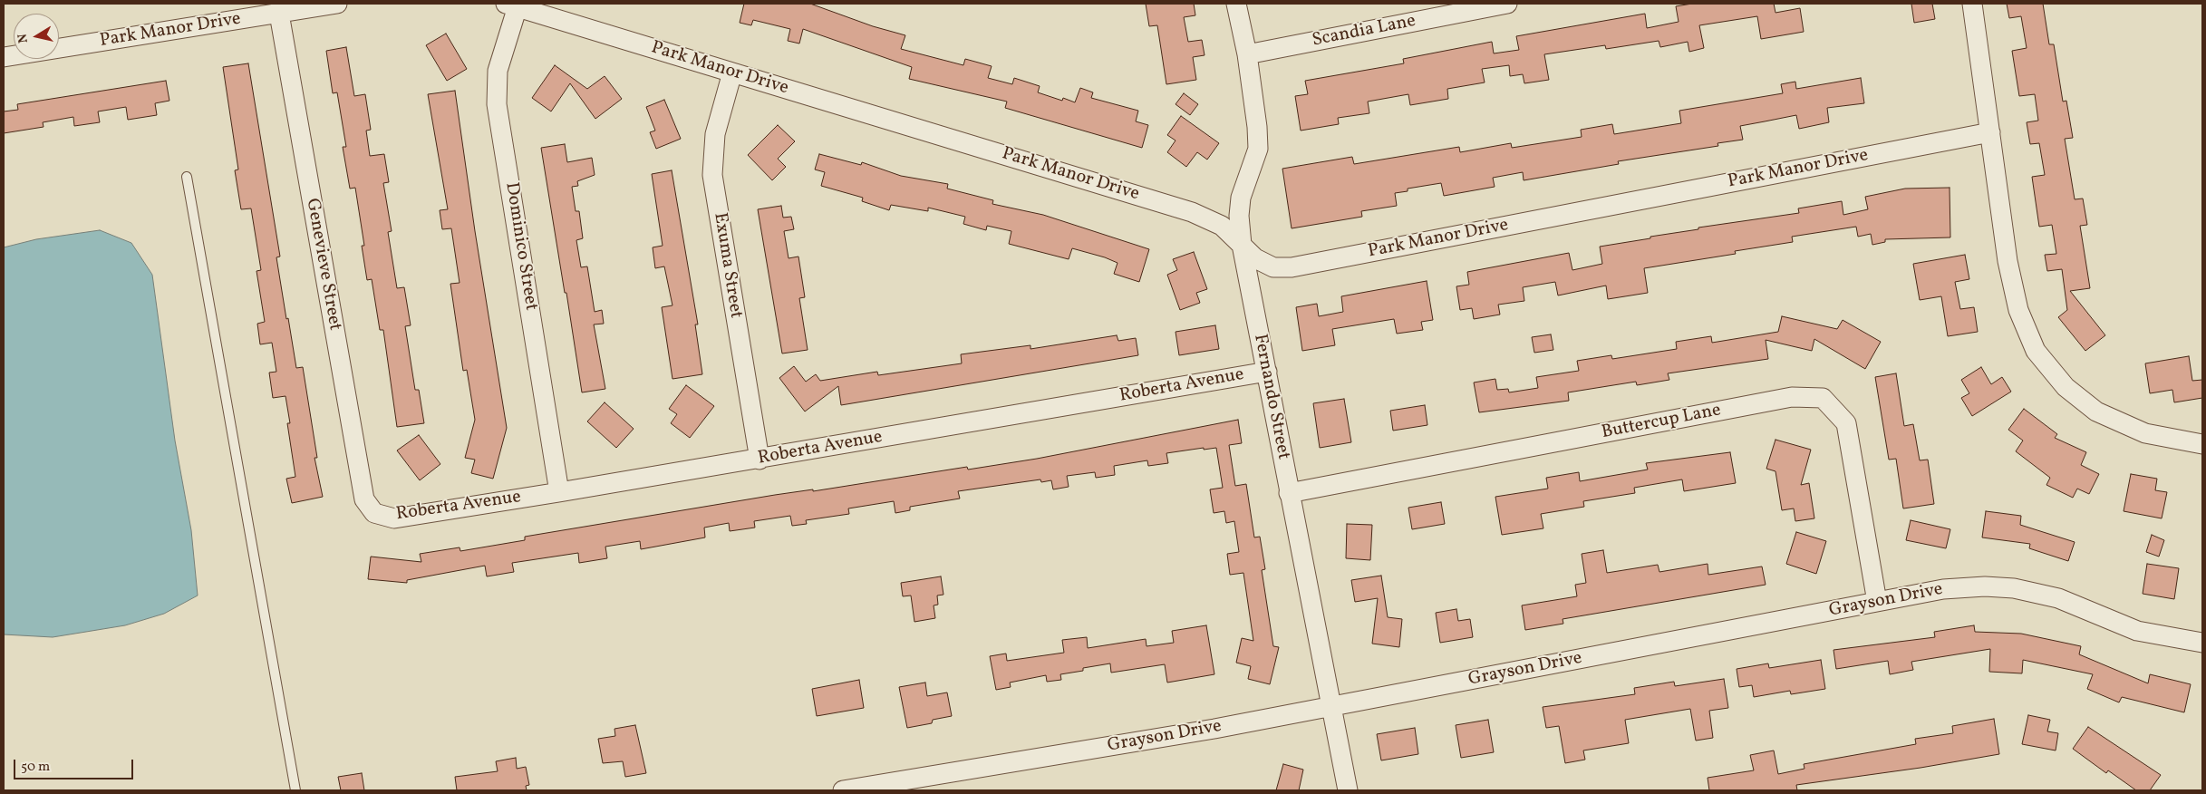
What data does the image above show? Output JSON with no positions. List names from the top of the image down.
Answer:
{
  "streets": {
    "street": [
      "Park Manor Drive",
      "Scandia Lane",
      "Dominico Street",
      "Genevieve Street",
      "Exuma Street",
      "Roberta Avenue",
      "Fernando Street",
      "Buttercup Lane",
      "Grayson Drive"
    ]
  },
  "crossings": [
    ["Park Manor Drive", "Dominico Street"],
    ["Park Manor Drive", "Genevieve Street"],
    ["Park Manor Drive", "Exuma Street"],
    ["Park Manor Drive", "Fernando Street"],
    ["Scandia Lane", "Fernando Street"],
    ["Dominico Street", "Roberta Avenue"],
    ["Genevieve Street", "Roberta Avenue"],
    ["Exuma Street", "Roberta Avenue"],
    ["Roberta Avenue", "Fernando Street"],
    ["Fernando Street", "Buttercup Lane"],
    ["Fernando Street", "Grayson Drive"],
    ["Buttercup Lane", "Grayson Drive"]
  ],
  "scale_bar": "50 m",
  "north": "left"
}
